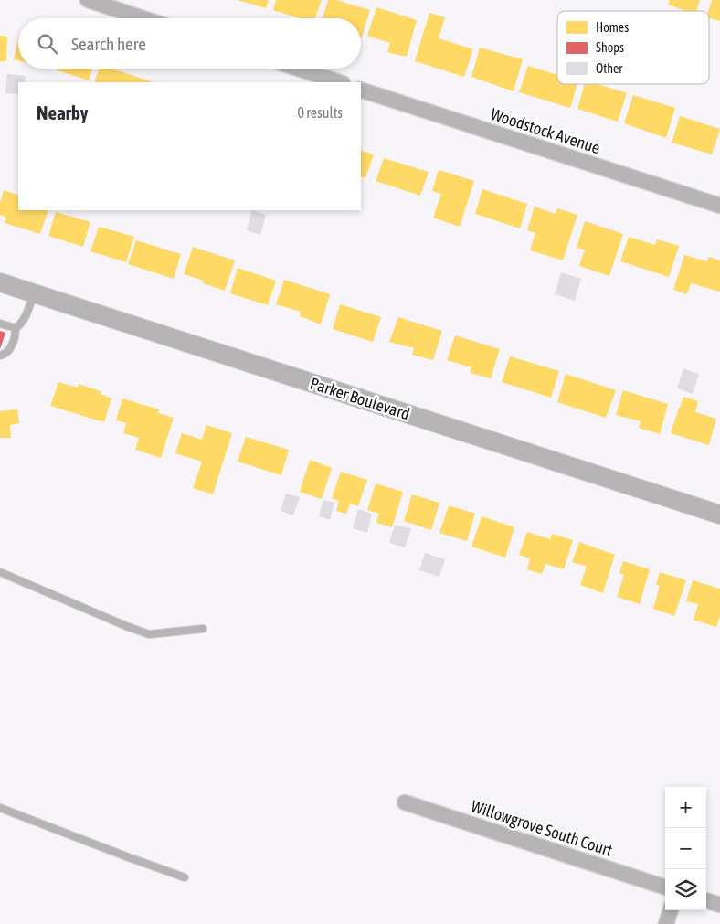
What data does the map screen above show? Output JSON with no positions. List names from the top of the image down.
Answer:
{
  "streets": {
    "street": ["Woodstock Avenue", "Parker Boulevard", "Willowgrove South Court"]
  },
  "legend": ["Homes", "Shops", "Other"],
  "page": {
    "search": "Search here",
    "heading": ["Nearby", "0 results"],
    "map_buttons": ["+", "−"]
  }
}
